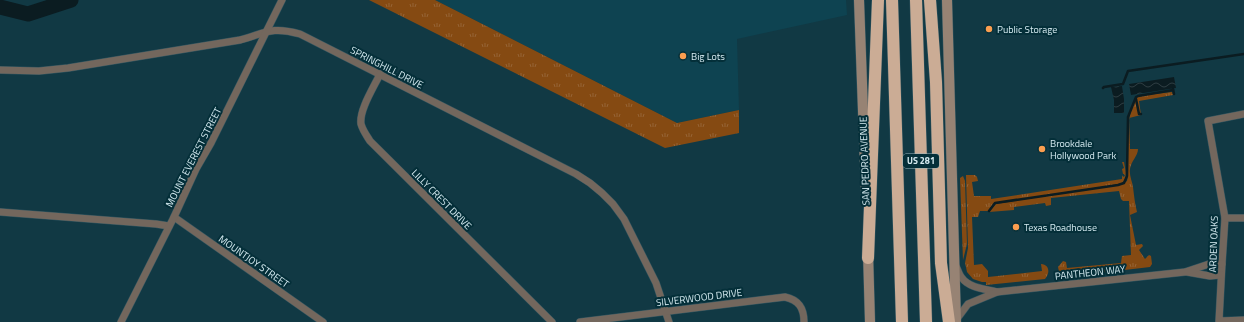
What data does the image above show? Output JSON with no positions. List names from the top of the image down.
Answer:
{
  "streets": {
    "highway": ["US 281"],
    "main road": ["SAN PEDRO AVENUE"],
    "street": [
      "SPRINGHILL DRIVE",
      "MOUNT EVEREST STREET",
      "LILLY CREST DRIVE",
      "ARDEN OAKS",
      "MOUNTJOY STREET",
      "PANTHEON WAY",
      "SILVERWOOD DRIVE"
    ]
  },
  "crossings": [
    ["SPRINGHILL DRIVE", "MOUNT EVEREST STREET"],
    ["SPRINGHILL DRIVE", "LILLY CREST DRIVE"],
    ["SPRINGHILL DRIVE", "SILVERWOOD DRIVE"],
    ["MOUNT EVEREST STREET", "MOUNTJOY STREET"],
    ["ARDEN OAKS", "PANTHEON WAY"]
  ],
  "places": [
    "Public Storage",
    "Big Lots",
    "Brookdale Hollywood Park",
    "Texas Roadhouse"
  ]
}
